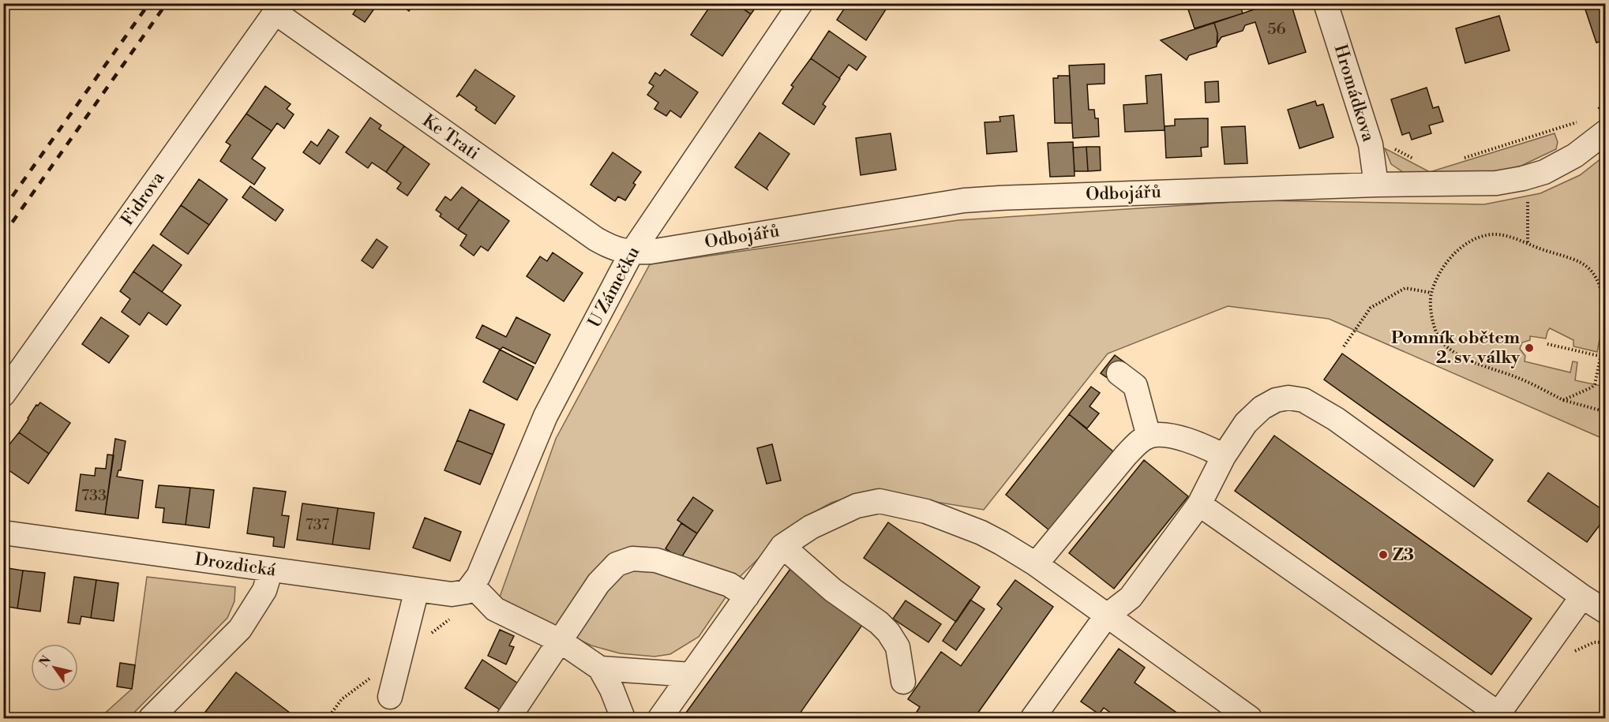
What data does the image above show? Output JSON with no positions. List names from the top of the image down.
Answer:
{
  "streets": {
    "street": [
      "Hromádkova",
      "Ke Trati",
      "Odbojářů",
      "Fidrova",
      "U Zámečku",
      "Drozdická"
    ]
  },
  "crossings": [
    ["Hromádkova", "Odbojářů"],
    ["Ke Trati", "Odbojářů"],
    ["Ke Trati", "Fidrova"],
    ["Ke Trati", "U Zámečku"],
    ["Odbojářů", "U Zámečku"],
    ["U Zámečku", "Drozdická"]
  ],
  "places": ["Pomník obětem 2. sv. války", "Z3"],
  "house_numbers": ["56", "733", "737"],
  "north": "top left"
}
